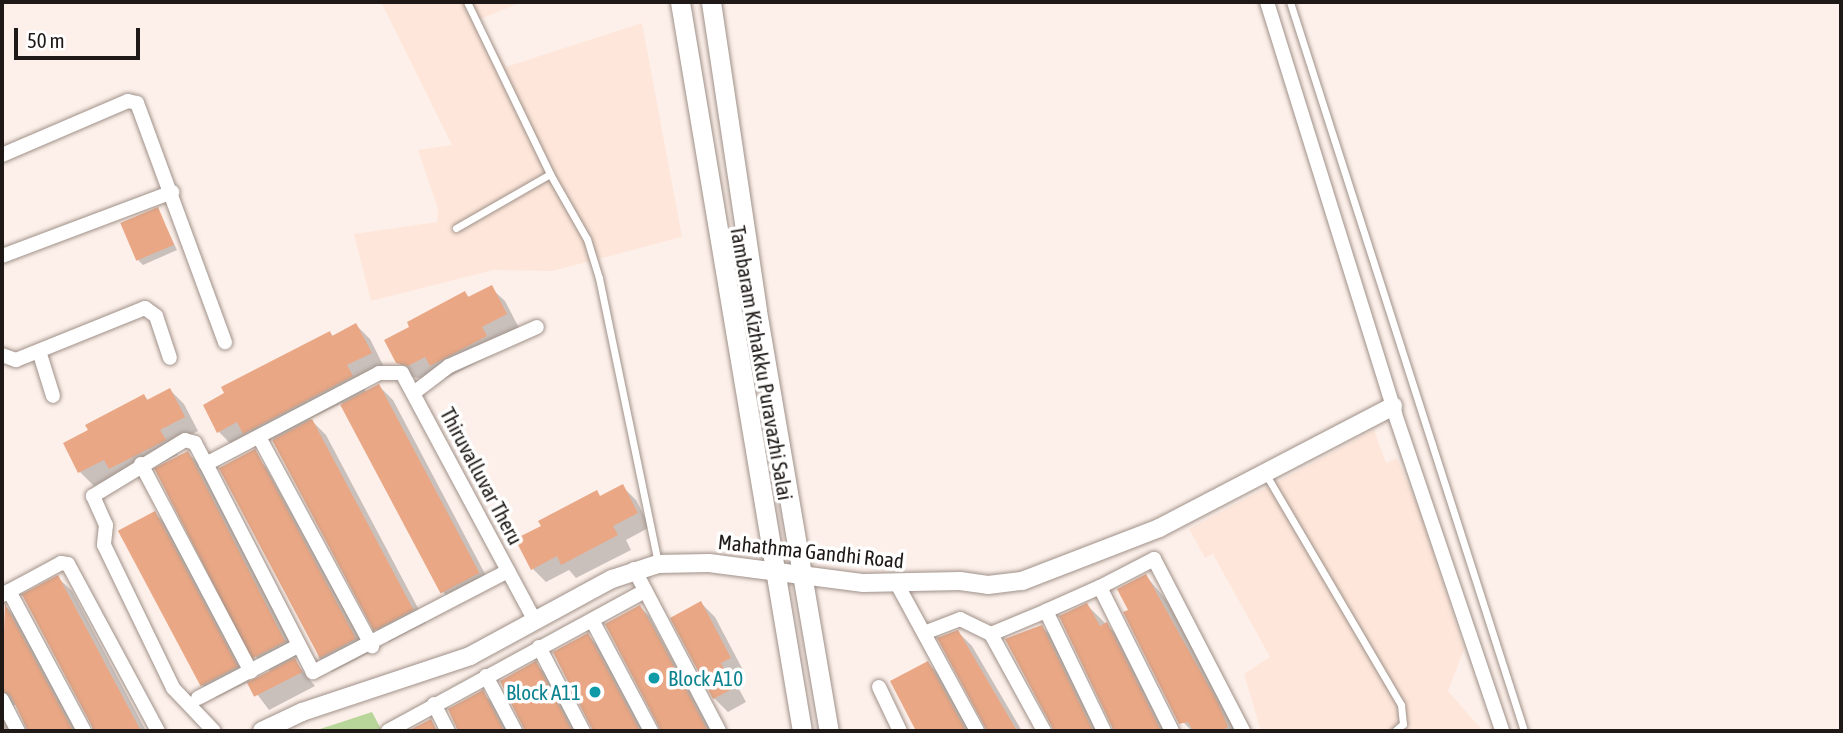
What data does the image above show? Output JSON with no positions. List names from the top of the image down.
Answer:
{
  "streets": {
    "main road": ["Tambaram Kizhakku Puravazhi Salai"],
    "street": ["Thiruvalluvar Theru", "Mahathma Gandhi Road"]
  },
  "crossings": [
    ["Tambaram Kizhakku Puravazhi Salai", "Mahathma Gandhi Road"],
    ["Thiruvalluvar Theru", "Mahathma Gandhi Road"]
  ],
  "places": ["Block A10", "Block A11"],
  "scale_bar": "50 m"
}
